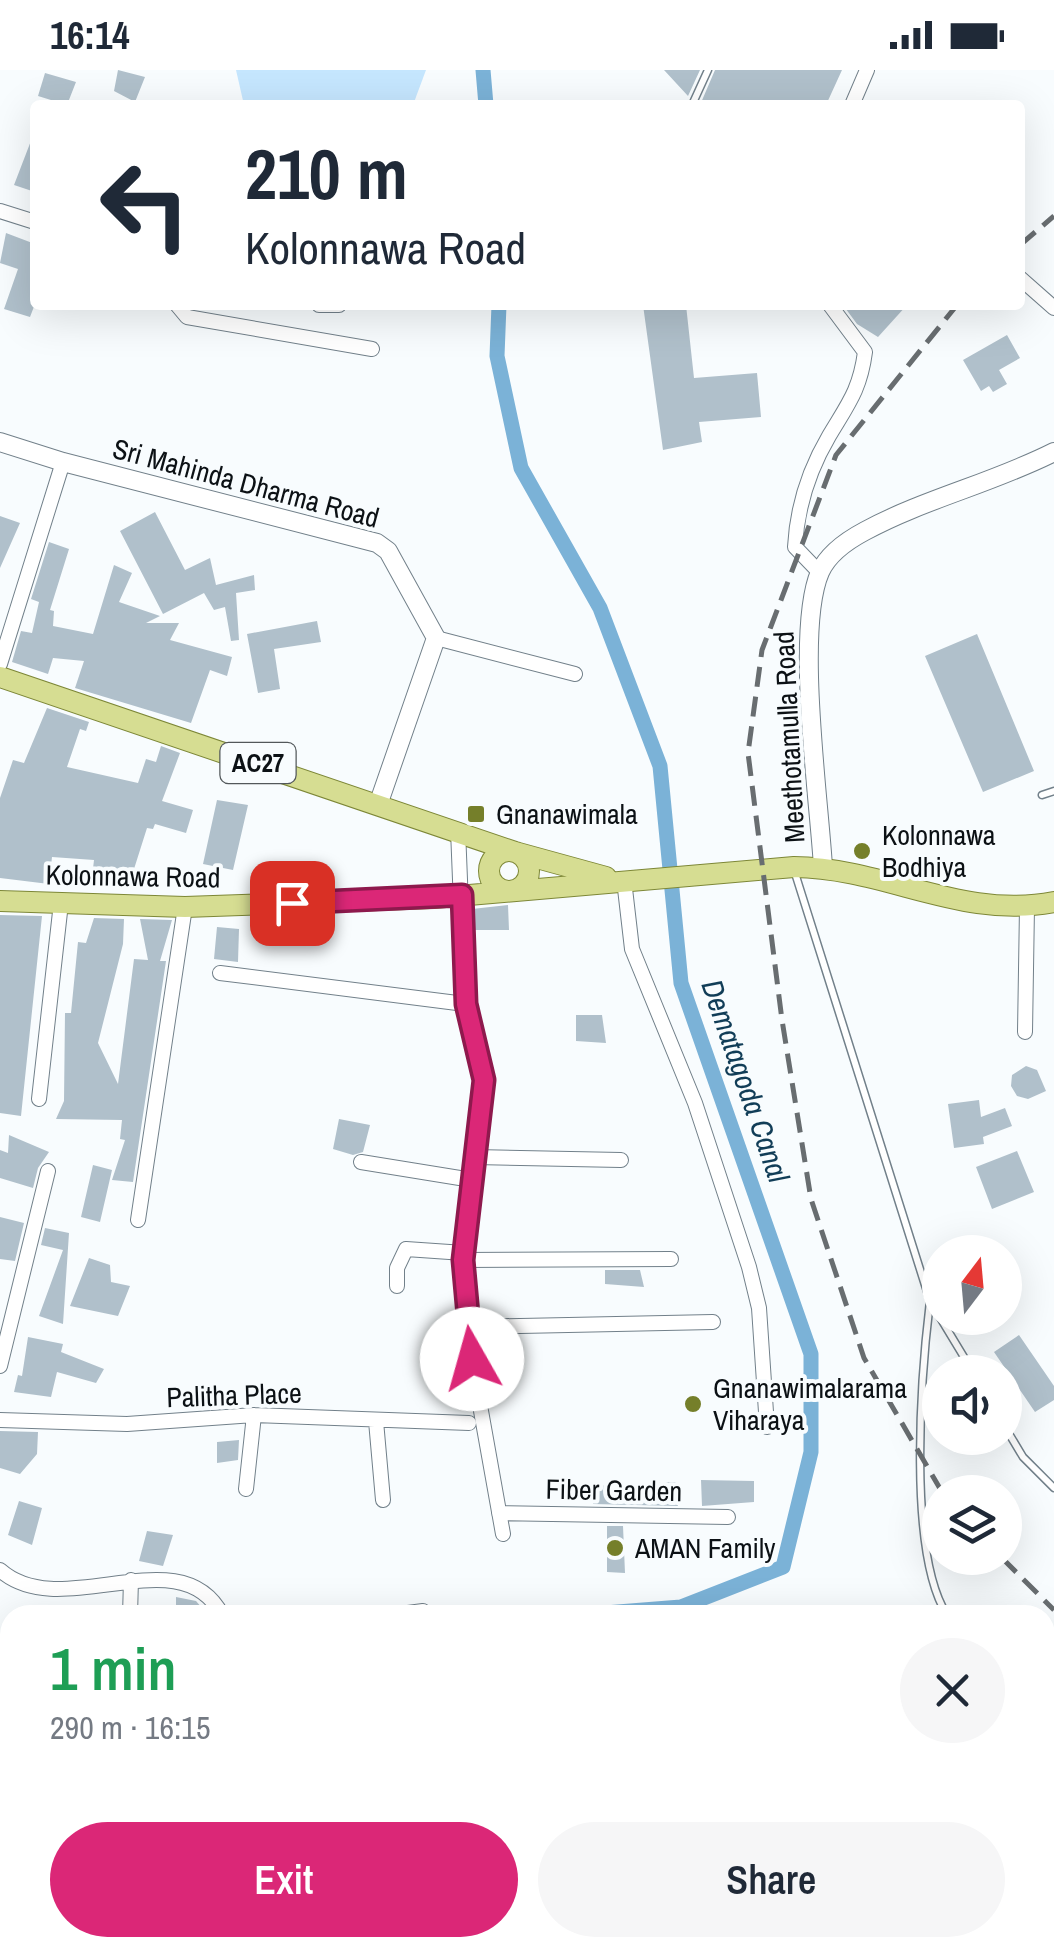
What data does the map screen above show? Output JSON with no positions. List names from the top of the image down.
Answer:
{
  "streets": {
    "main road": ["AC27", "Kolonnawa Road"],
    "street": [
      "Sri Mahinda Dharma Road",
      "Meethotamulla Road",
      "Palitha Place",
      "Fiber Garden"
    ]
  },
  "crossings": [
    ["Meethotamulla Road", "Kolonnawa Road"],
    ["AC27", "Kolonnawa Road"]
  ],
  "water": ["Dematagoda Canal"],
  "places": {
    "transit": ["Gnanawimala"],
    "other": ["Kolonnawa Bodhiya", "Gnanawimalarama Viharaya", "AMAN Family"]
  },
  "north": "top",
  "page": {
    "status": "16:14",
    "turn": ["210 m", "Kolonnawa Road"],
    "heading": ["1 min", "290 m · 16:15"],
    "buttons": ["Exit", "Share"]
  }
}
